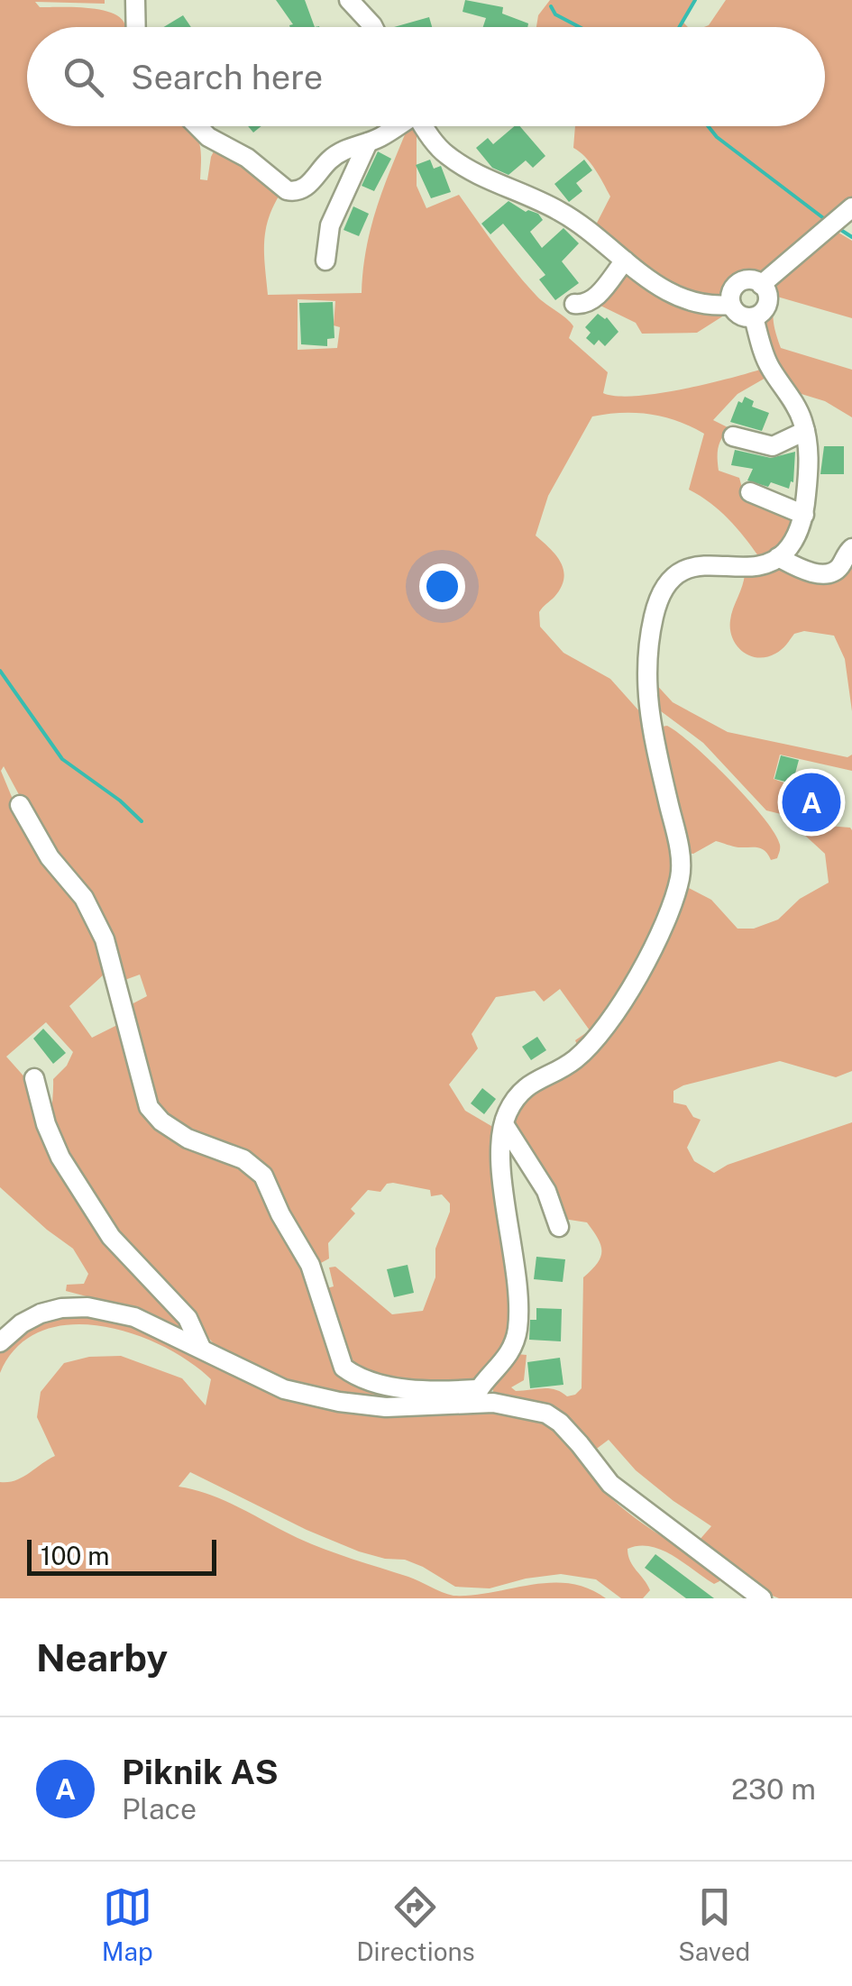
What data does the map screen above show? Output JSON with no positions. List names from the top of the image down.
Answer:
{
  "scale_bar": "100 m",
  "page": {
    "search": "Search here",
    "pins": "A",
    "scale": "100 m",
    "heading": "Nearby",
    "list": [
      {
        "mark": "A",
        "name": "Piknik AS",
        "note": "Place",
        "value": "230 m"
      }
    ],
    "nav": ["Map", "Directions", "Saved"]
  }
}
